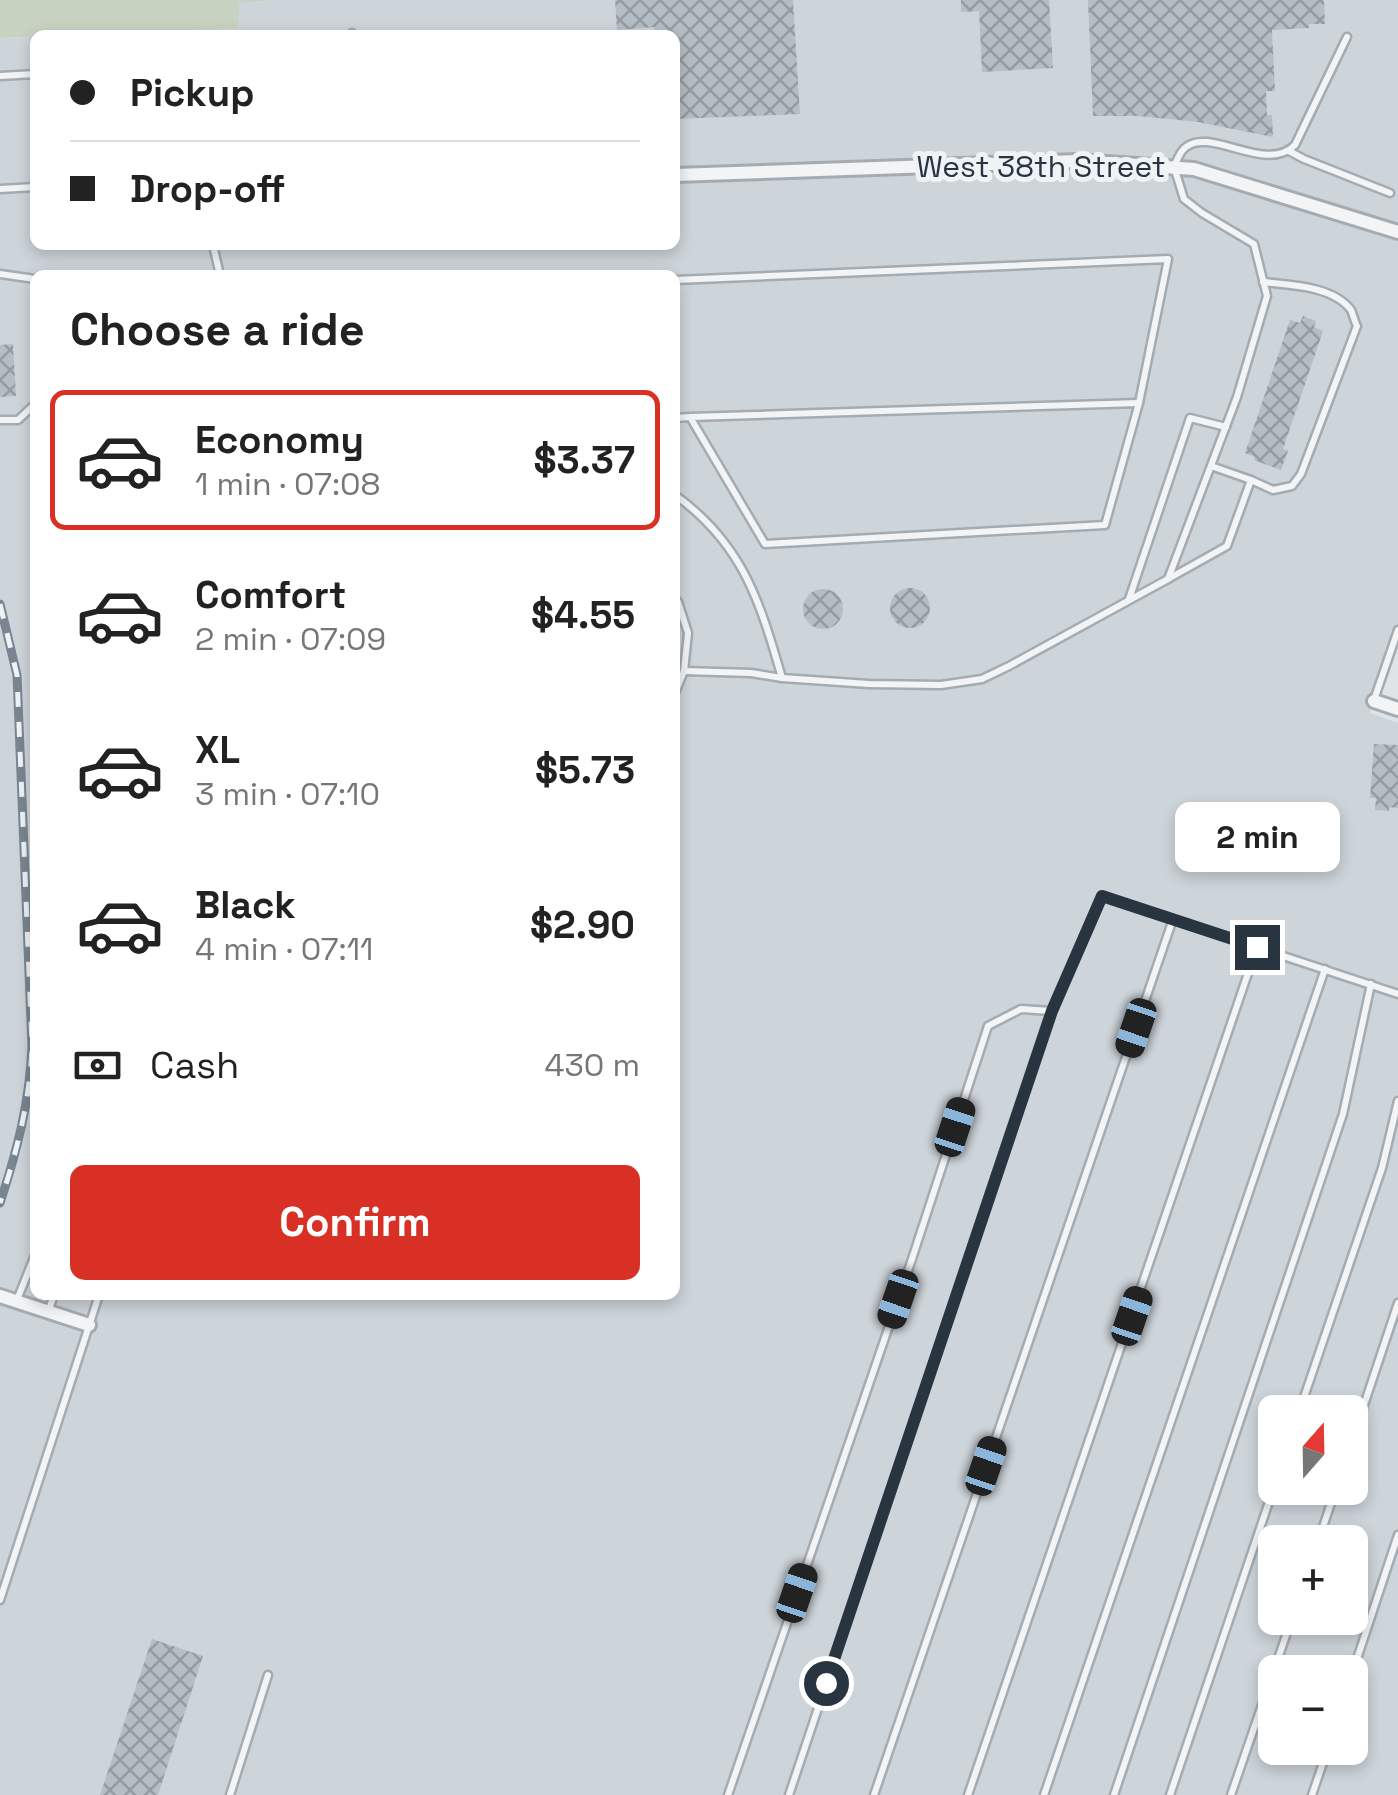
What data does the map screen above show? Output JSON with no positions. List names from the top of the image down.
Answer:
{
  "streets": {
    "street": ["West 38th Street"]
  },
  "north": "top",
  "page": {
    "banner": ["Pickup", "Drop-off"],
    "heading": "Choose a ride",
    "list": [
      {
        "name": "Economy",
        "note": "1 min · 07:08",
        "value": "$3.37"
      },
      {
        "name": "Comfort",
        "note": "2 min · 07:09",
        "value": "$4.55"
      },
      {
        "name": "XL",
        "note": "3 min · 07:10",
        "value": "$5.73"
      },
      {
        "name": "Black",
        "note": "4 min · 07:11",
        "value": "$2.90"
      }
    ],
    "bubble": "2 min",
    "pay": ["Cash", "430 m"],
    "buttons": "Confirm",
    "map_buttons": ["+", "−"]
  }
}
